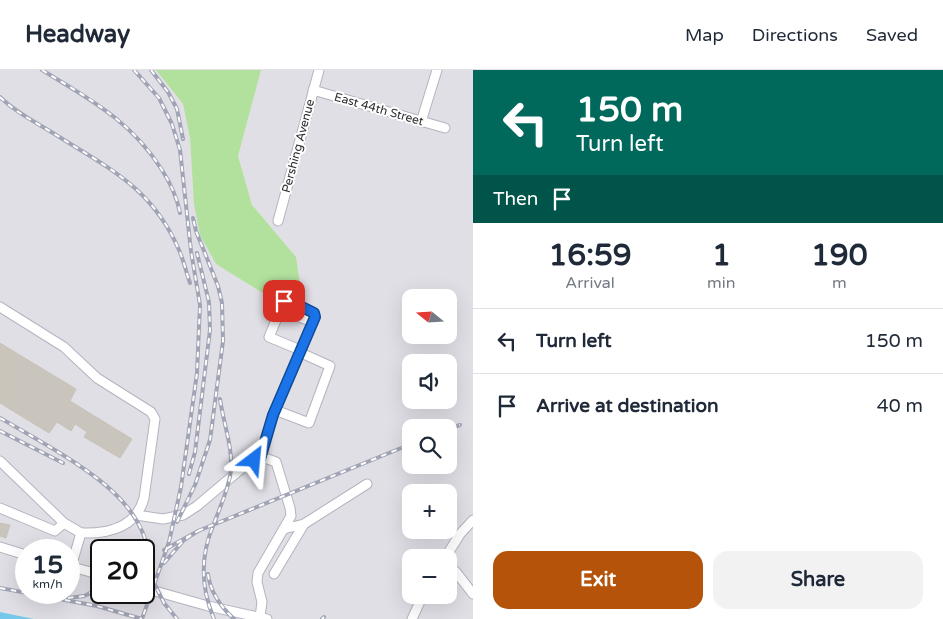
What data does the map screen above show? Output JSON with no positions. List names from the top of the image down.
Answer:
{
  "streets": {
    "street": ["East 44th Street", "Pershing Avenue"]
  },
  "crossings": [
    ["East 44th Street", "Pershing Avenue"]
  ],
  "north": "left",
  "page": {
    "header": "Headway",
    "nav": ["Map", "Directions", "Saved"],
    "turn": ["150 m", "Turn left"],
    "then": "Then",
    "eta": [
      "16:59",
      "Arrival",
      "1",
      "min",
      "190",
      "m"
    ],
    "map_buttons": ["+", "−"],
    "list": [
      {
        "name": "Turn left",
        "value": "150 m"
      },
      {
        "name": "Arrive at destination",
        "value": "40 m"
      }
    ],
    "speed": "15 km/h",
    "limit": "20",
    "buttons": ["Exit", "Share"]
  }
}
